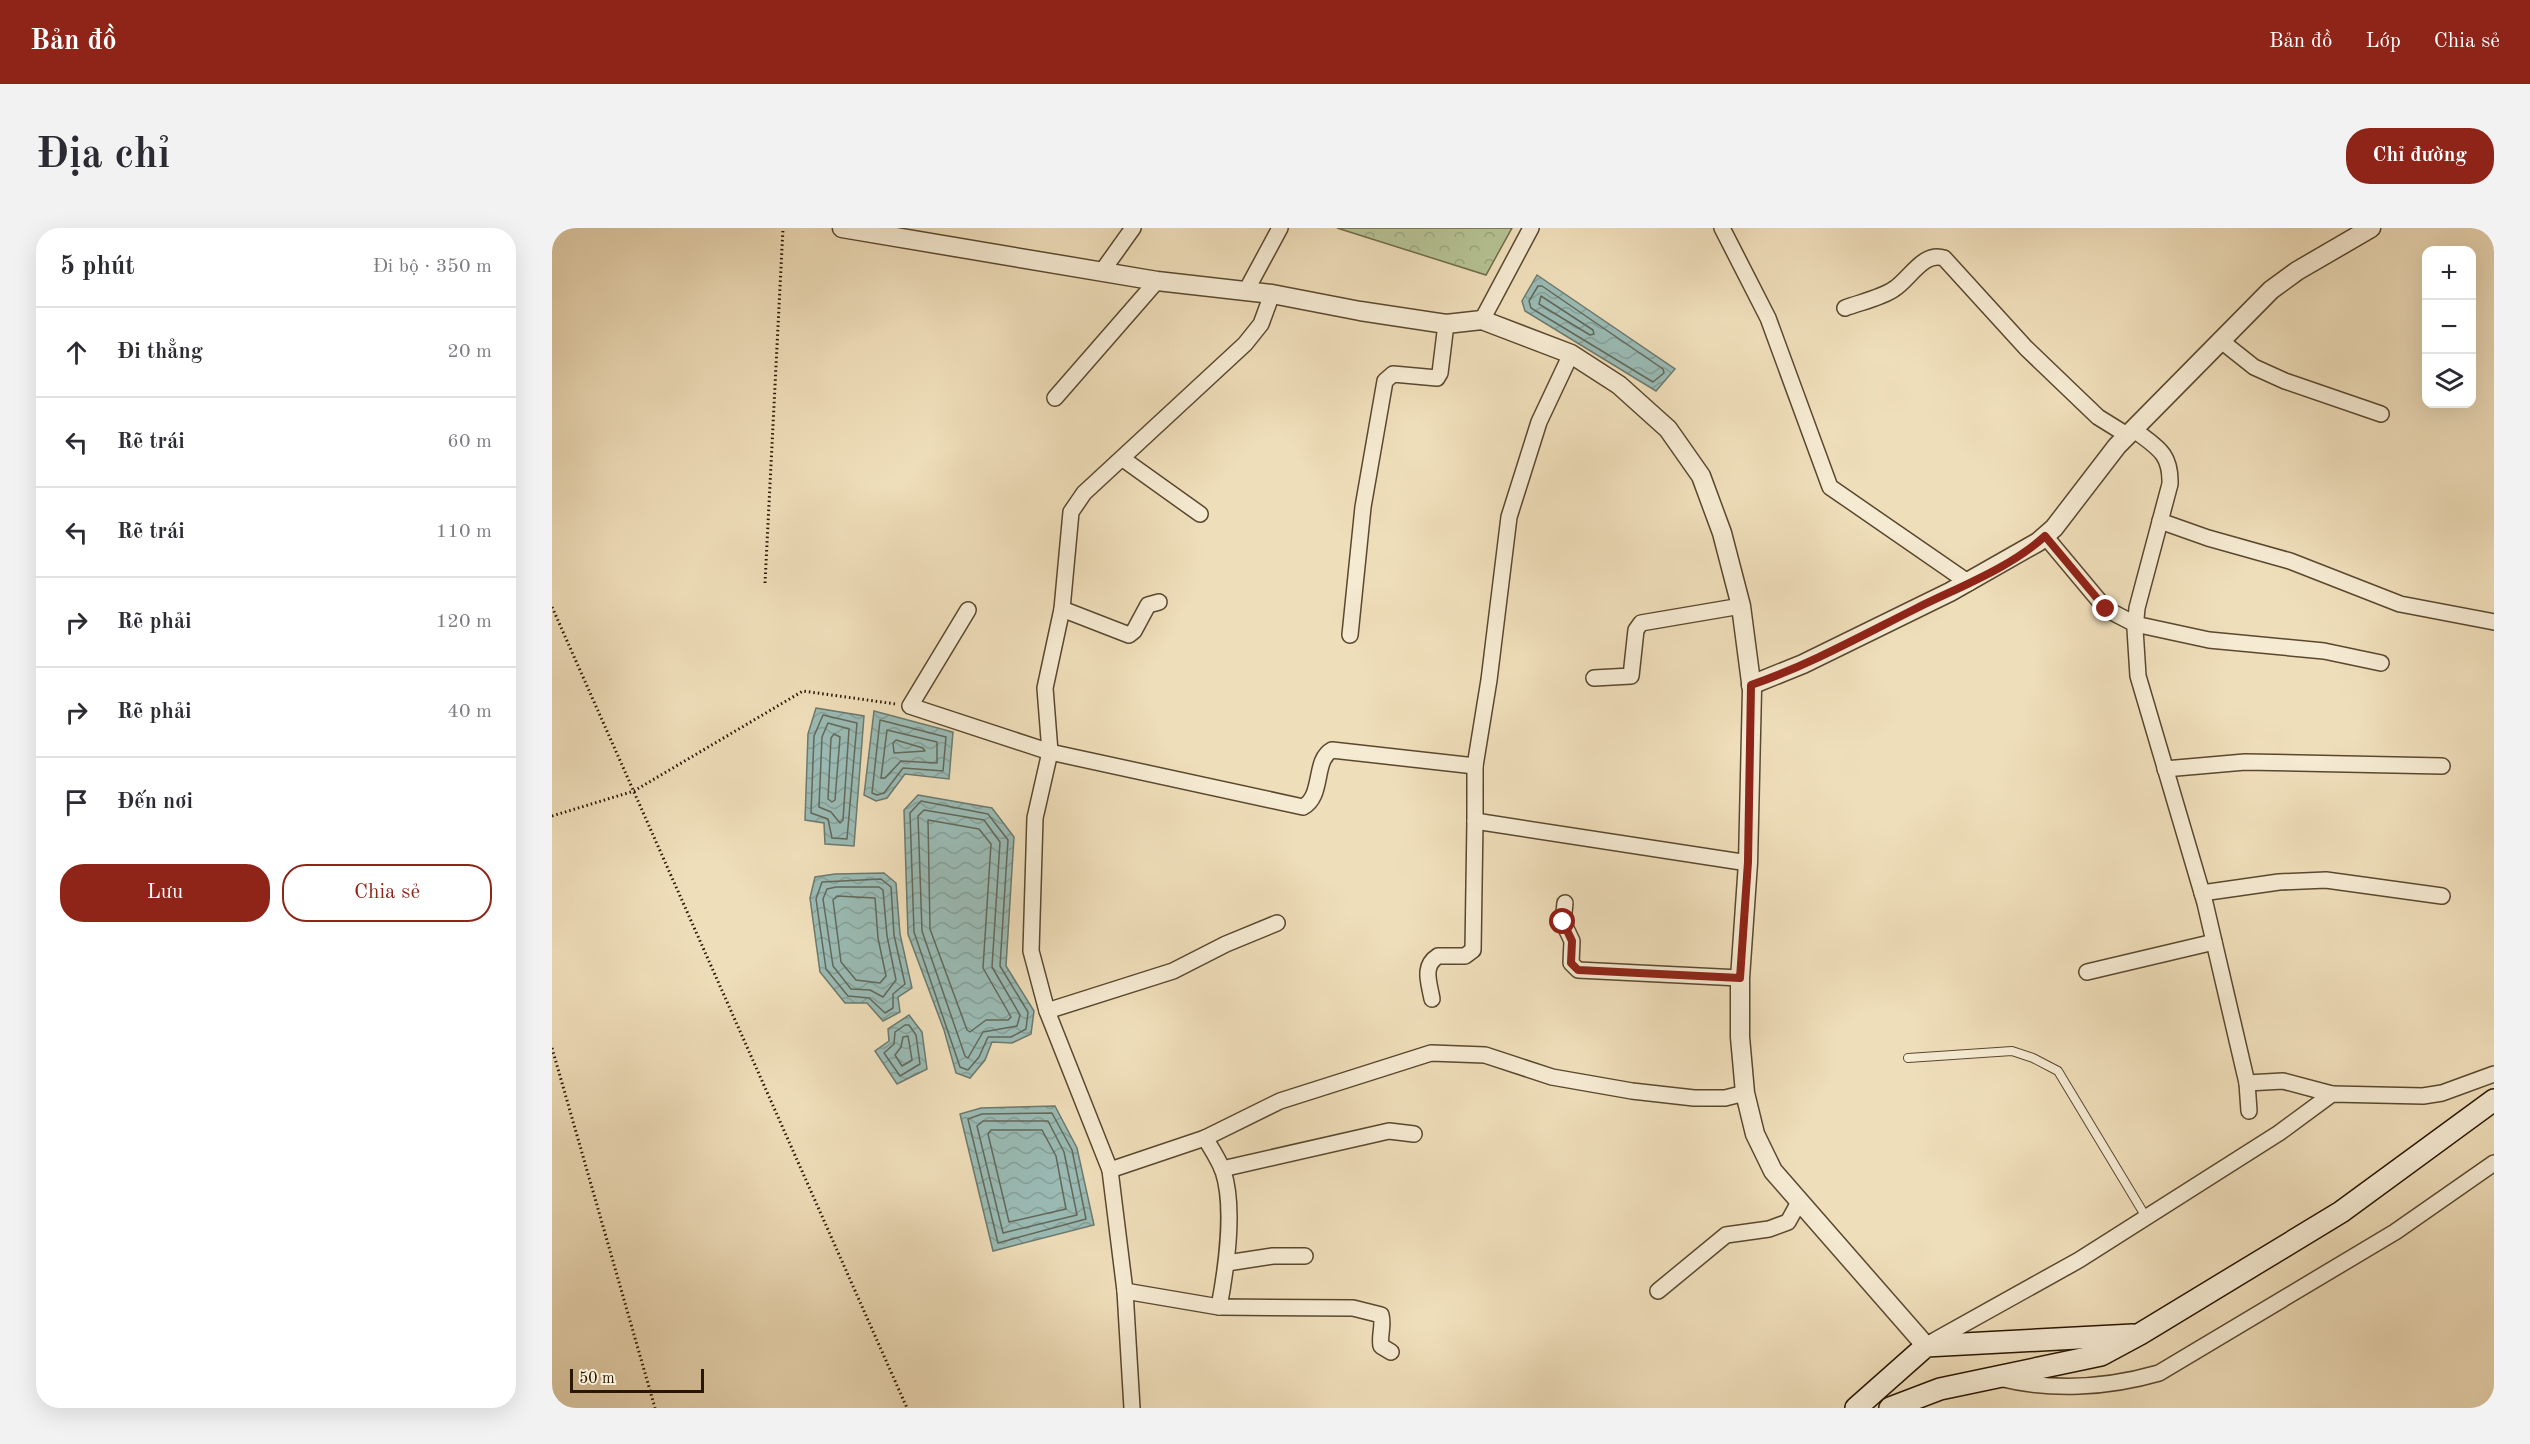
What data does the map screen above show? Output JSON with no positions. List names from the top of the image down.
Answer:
{
  "scale_bar": "50 m",
  "page": {
    "header": "Bản đồ",
    "nav": ["Bản đồ", "Lớp", "Chia sẻ"],
    "buttons": [
      "Chỉ đường",
      ["Lưu", "Chia sẻ"]
    ],
    "title": "Địa chỉ",
    "heading": ["5 phút", "Đi bộ · 350 m"],
    "map_buttons": ["+", "−"],
    "list": [
      ["Đi thẳng", "20 m"],
      ["Rẽ trái", "60 m"],
      ["Rẽ trái", "110 m"],
      ["Rẽ phải", "120 m"],
      ["Rẽ phải", "40 m"],
      "Đến nơi"
    ],
    "scale": "50 m"
  }
}
